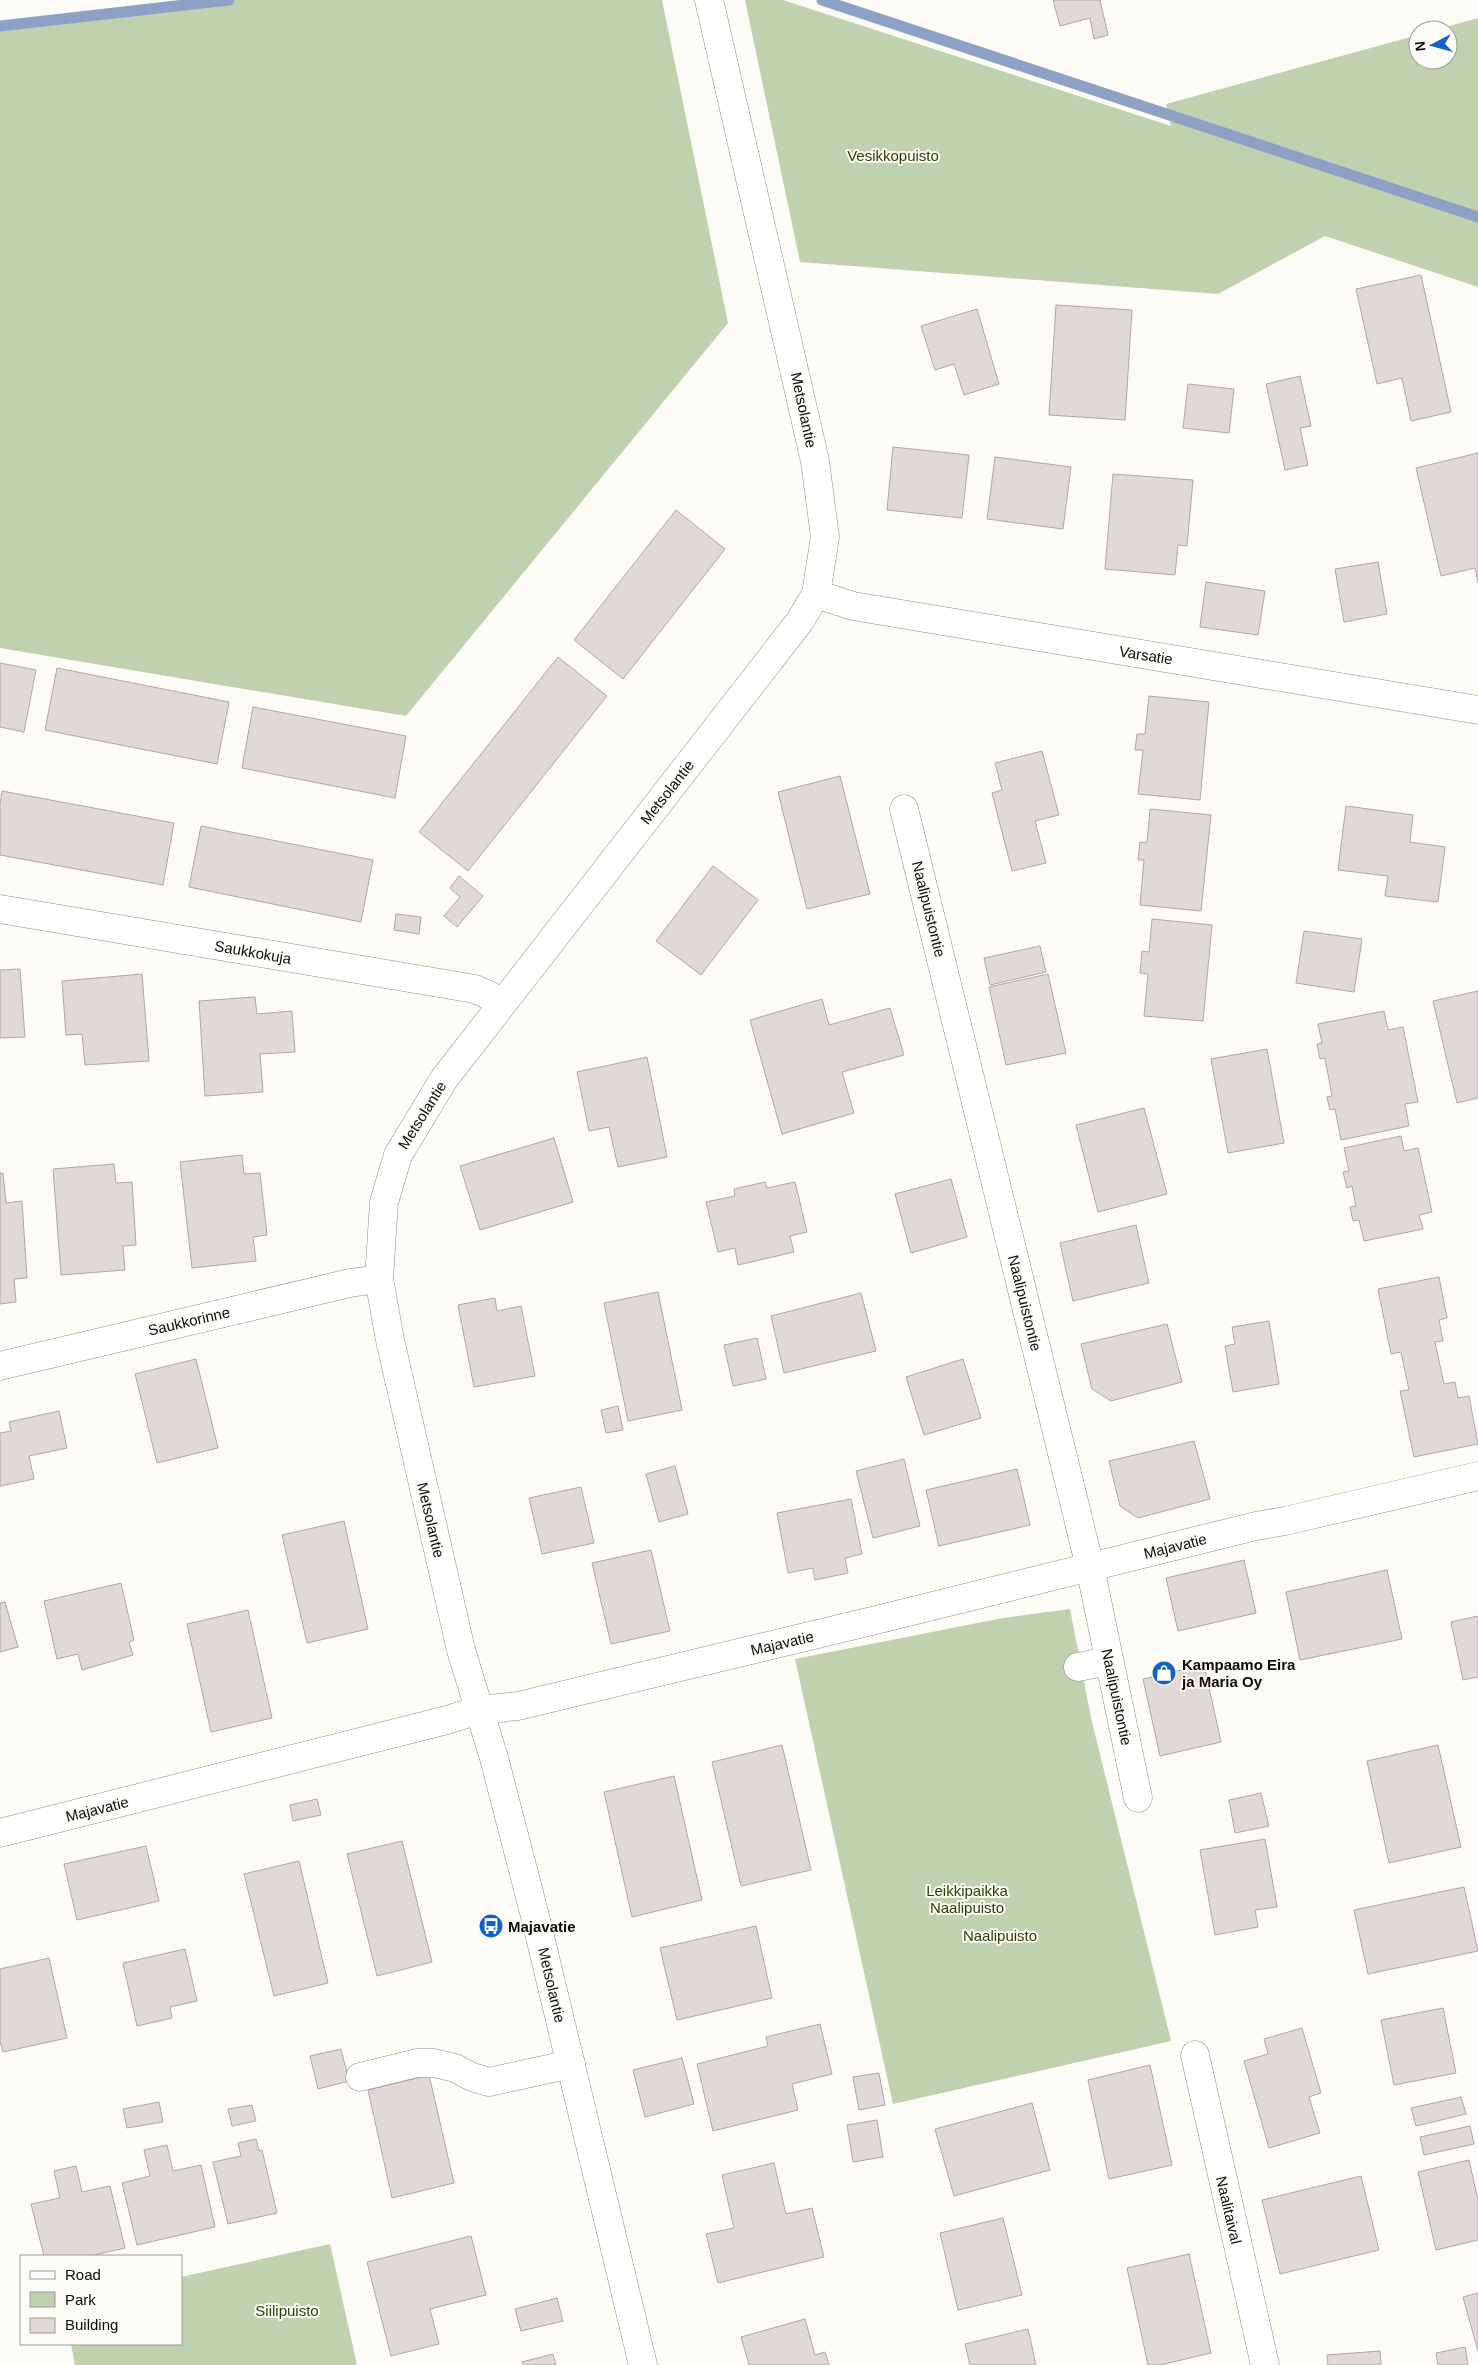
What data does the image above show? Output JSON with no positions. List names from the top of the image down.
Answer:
{
  "streets": {
    "street": [
      "Metsolantie",
      "Varsatie",
      "Naalipuistontie",
      "Saukkokuja",
      "Saukkorinne",
      "Majavatie",
      "Naalitaival"
    ]
  },
  "crossings": [
    ["Metsolantie", "Varsatie"],
    ["Metsolantie", "Saukkokuja"],
    ["Metsolantie", "Saukkorinne"],
    ["Metsolantie", "Majavatie"],
    ["Naalipuistontie", "Majavatie"]
  ],
  "parks": [
    "Vesikkopuisto",
    "Leikkipaikka Naalipuisto",
    "Naalipuisto",
    "Siilipuisto"
  ],
  "places": {
    "shop": ["Kampaamo Eira ja Maria Oy"],
    "bus stop": ["Majavatie"]
  },
  "legend": ["Road", "Park", "Building"],
  "north": "left"
}
